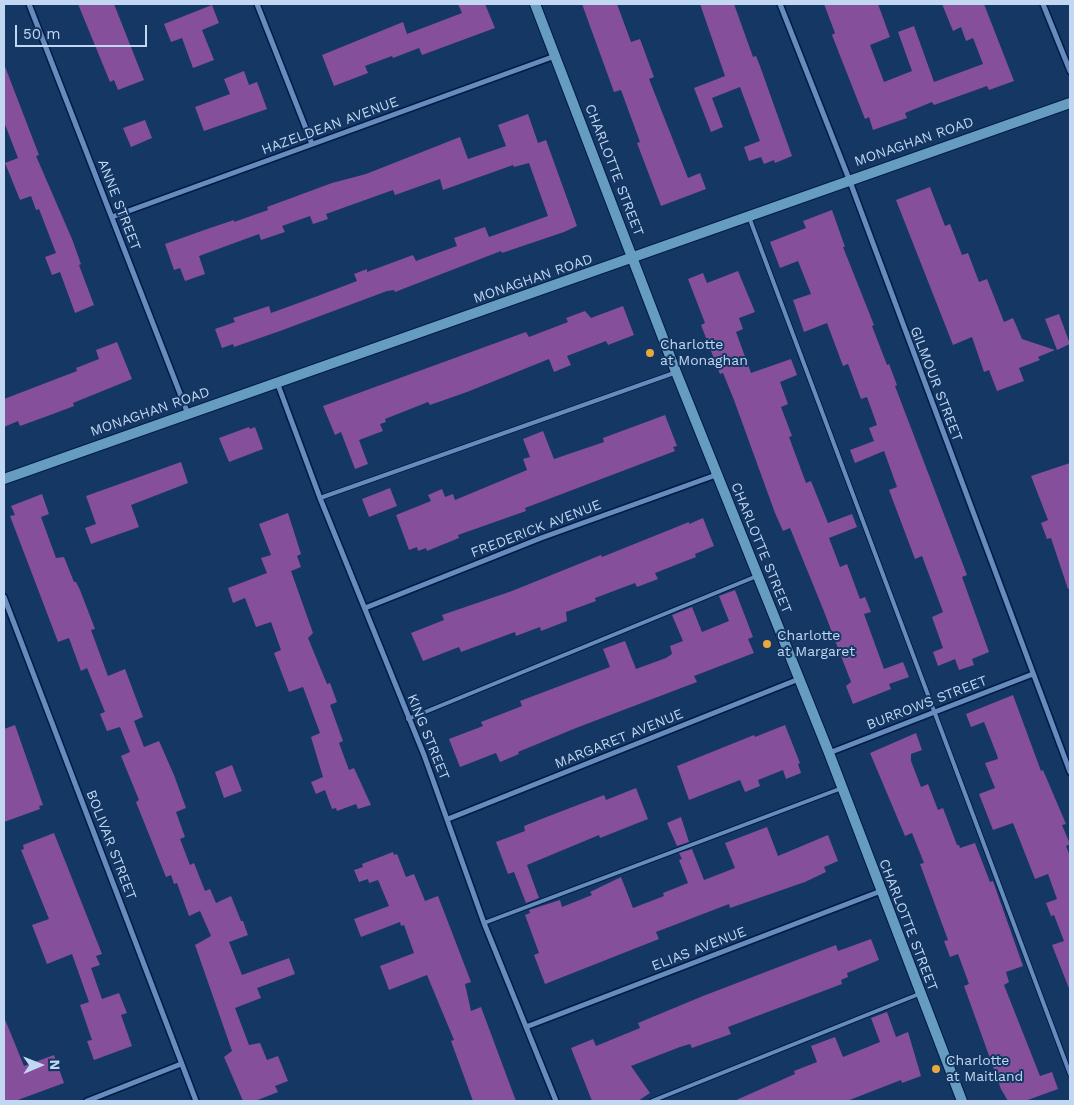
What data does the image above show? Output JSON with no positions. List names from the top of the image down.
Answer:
{
  "streets": {
    "main road": ["MONAGHAN ROAD", "CHARLOTTE STREET"],
    "street": [
      "HAZELDEAN AVENUE",
      "ANNE STREET",
      "GILMOUR STREET",
      "FREDERICK AVENUE",
      "BURROWS STREET",
      "KING STREET",
      "MARGARET AVENUE",
      "BOLIVAR STREET",
      "ELIAS AVENUE"
    ]
  },
  "crossings": [
    ["HAZELDEAN AVENUE", "CHARLOTTE STREET"],
    ["HAZELDEAN AVENUE", "ANNE STREET"],
    ["MONAGHAN ROAD", "CHARLOTTE STREET"],
    ["MONAGHAN ROAD", "ANNE STREET"],
    ["MONAGHAN ROAD", "GILMOUR STREET"],
    ["MONAGHAN ROAD", "KING STREET"],
    ["CHARLOTTE STREET", "FREDERICK AVENUE"],
    ["CHARLOTTE STREET", "BURROWS STREET"],
    ["CHARLOTTE STREET", "MARGARET AVENUE"],
    ["CHARLOTTE STREET", "ELIAS AVENUE"],
    ["GILMOUR STREET", "BURROWS STREET"],
    ["FREDERICK AVENUE", "KING STREET"],
    ["KING STREET", "MARGARET AVENUE"],
    ["KING STREET", "ELIAS AVENUE"]
  ],
  "places": ["Charlotte at Monaghan", "Charlotte at Margaret", "Charlotte at Maitland"],
  "scale_bar": "50 m",
  "north": "right"
}
